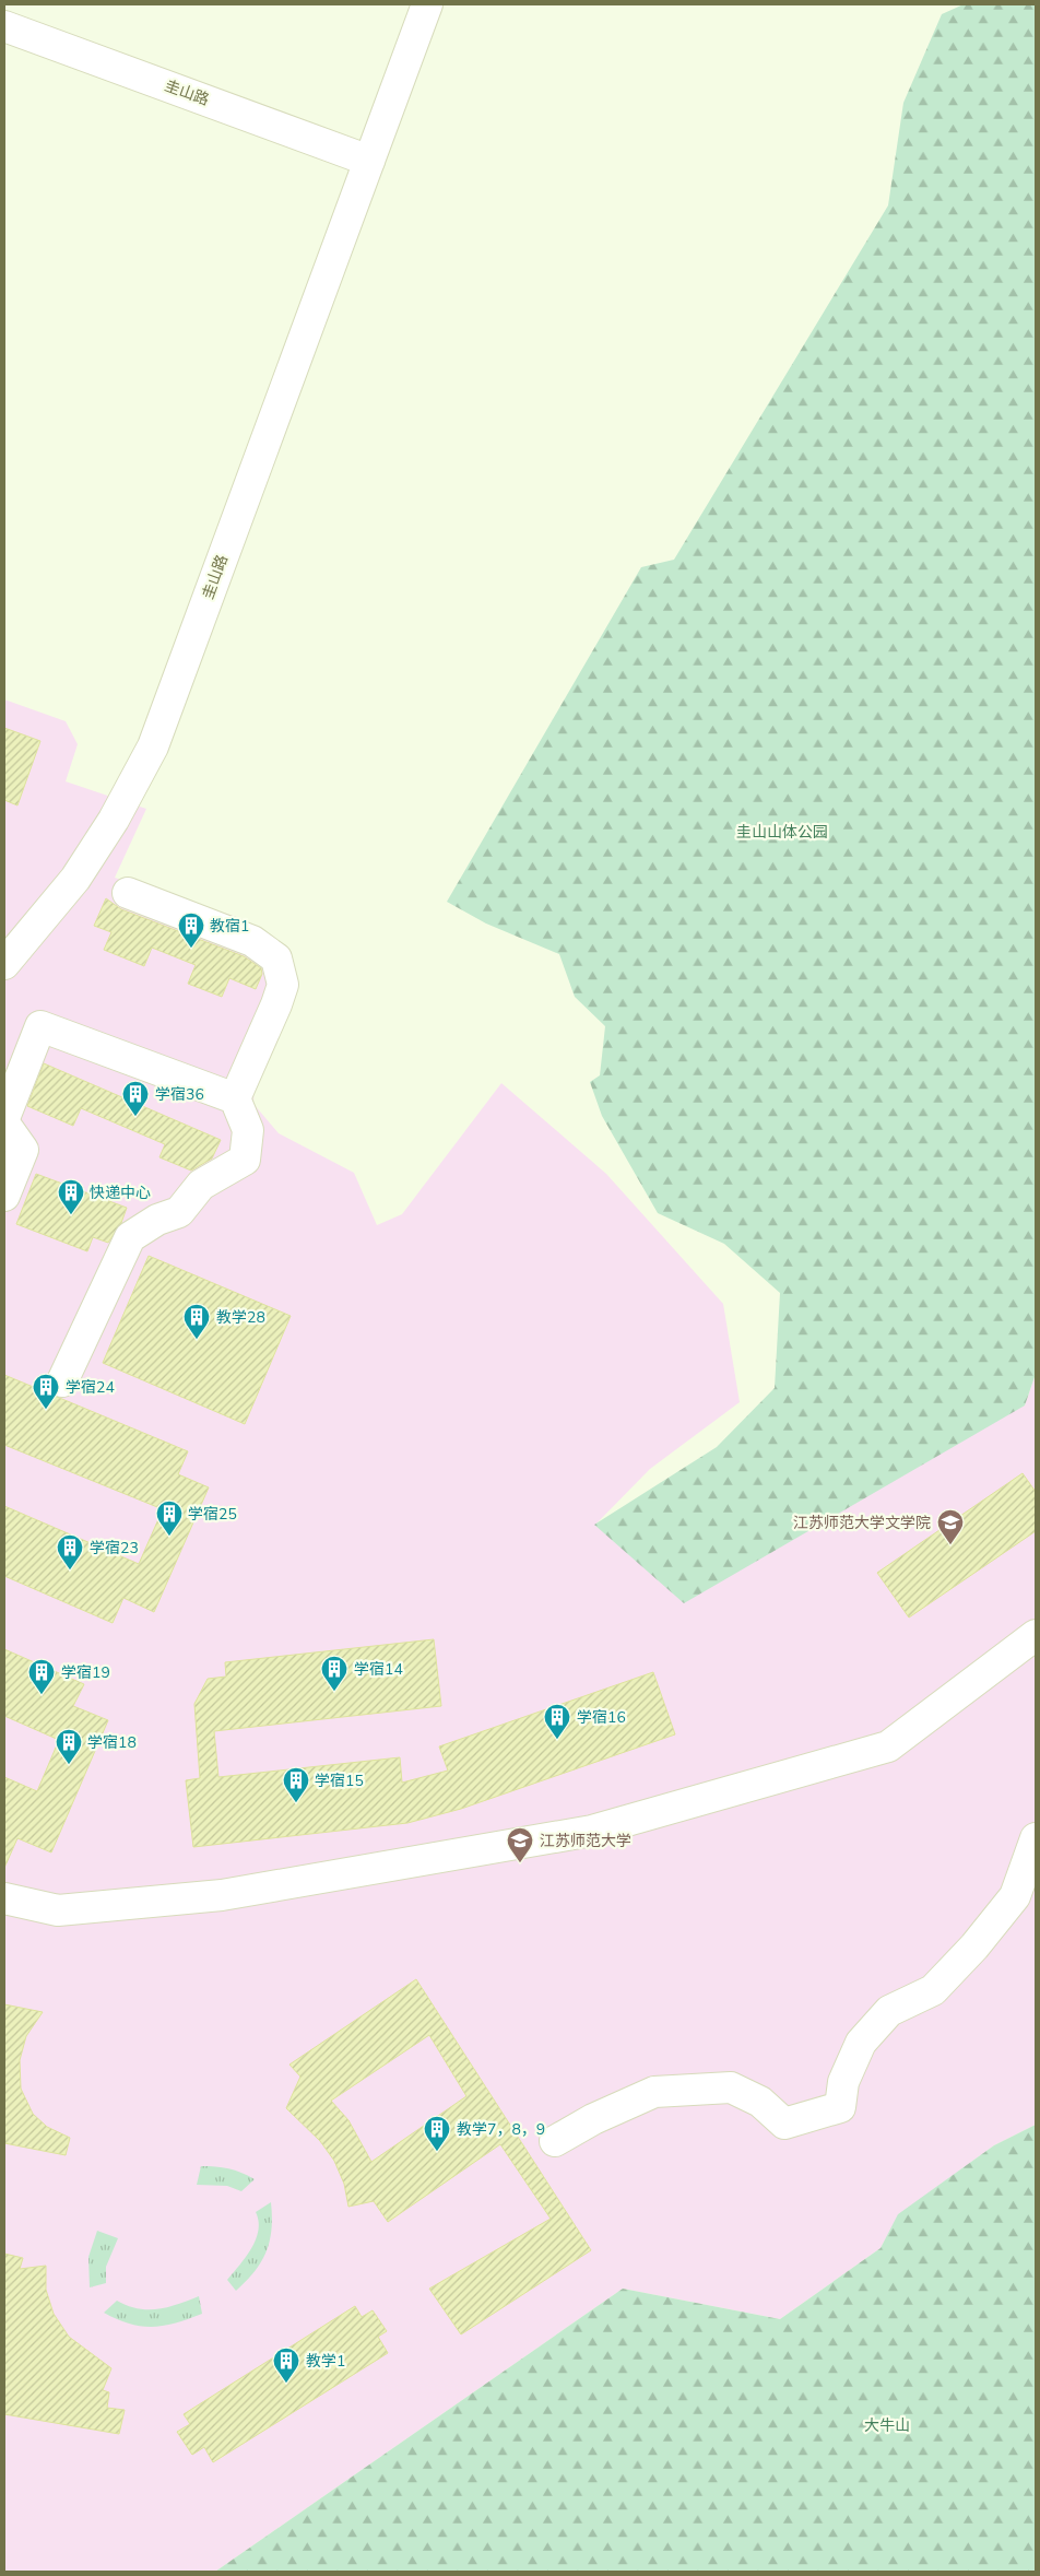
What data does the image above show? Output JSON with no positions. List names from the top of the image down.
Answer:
{
  "streets": {
    "street": ["圭山路"]
  },
  "parks": ["圭山山体公园", "大牛山"],
  "places": {
    "building": [
      "教宿1",
      "学宿36",
      "快递中心",
      "教学28",
      "学宿24",
      "学宿25",
      "学宿23",
      "学宿14",
      "学宿19",
      "学宿16",
      "学宿18",
      "学宿15",
      "教学7，8，9",
      "教学1"
    ],
    "school or university": ["江苏师范大学文学院", "江苏师范大学"]
  }
}
